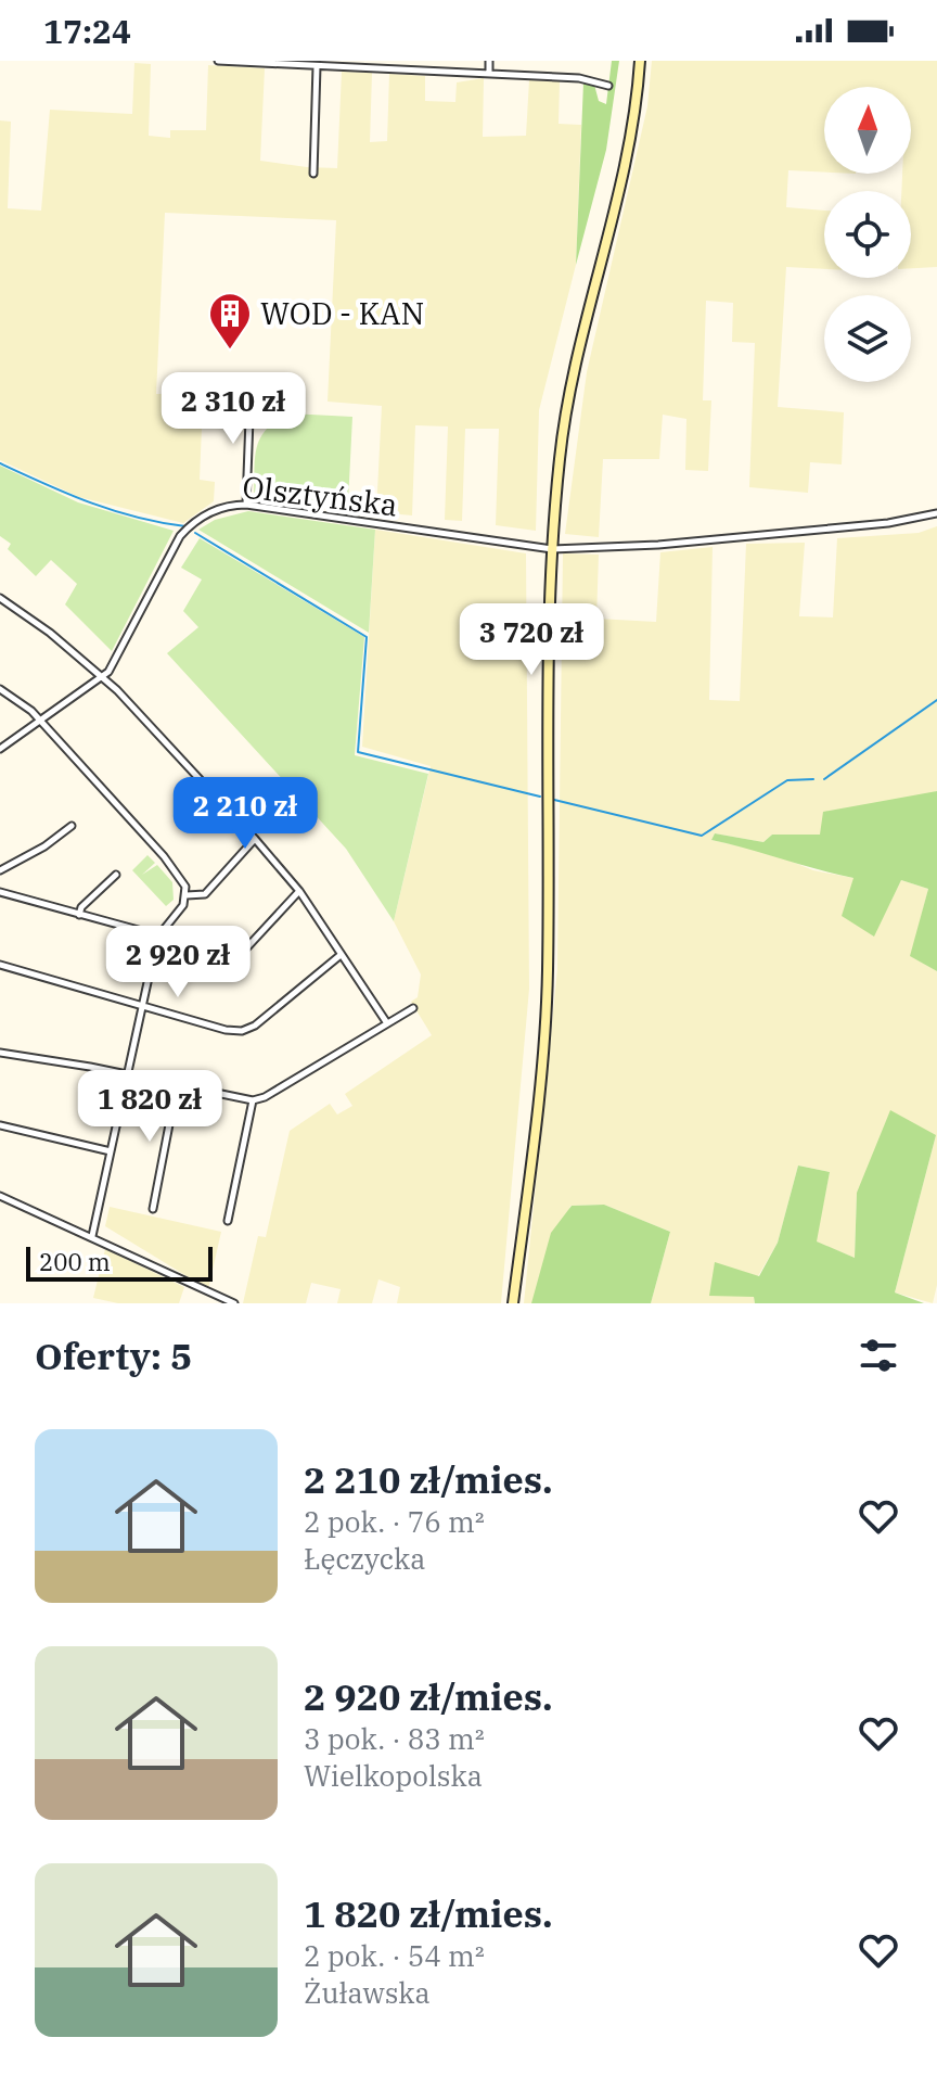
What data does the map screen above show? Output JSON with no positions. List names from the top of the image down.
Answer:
{
  "streets": {
    "street": ["Olsztyńska"]
  },
  "places": {
    "building": ["WOD - KAN"]
  },
  "scale_bar": "200 m",
  "north": "top",
  "page": {
    "status": "17:24",
    "price": [
      "2 310 zł",
      "3 720 zł",
      "2 210 zł",
      "2 920 zł",
      "1 820 zł"
    ],
    "scale": "200 m",
    "heading": "Oferty: 5",
    "list": [
      {
        "name": "2 210 zł/mies.",
        "note": "2 pok. · 76 m² · Łęczycka"
      },
      {
        "name": "2 920 zł/mies.",
        "note": "3 pok. · 83 m² · Wielkopolska"
      },
      {
        "name": "1 820 zł/mies.",
        "note": "2 pok. · 54 m² · Żuławska"
      }
    ]
  }
}
